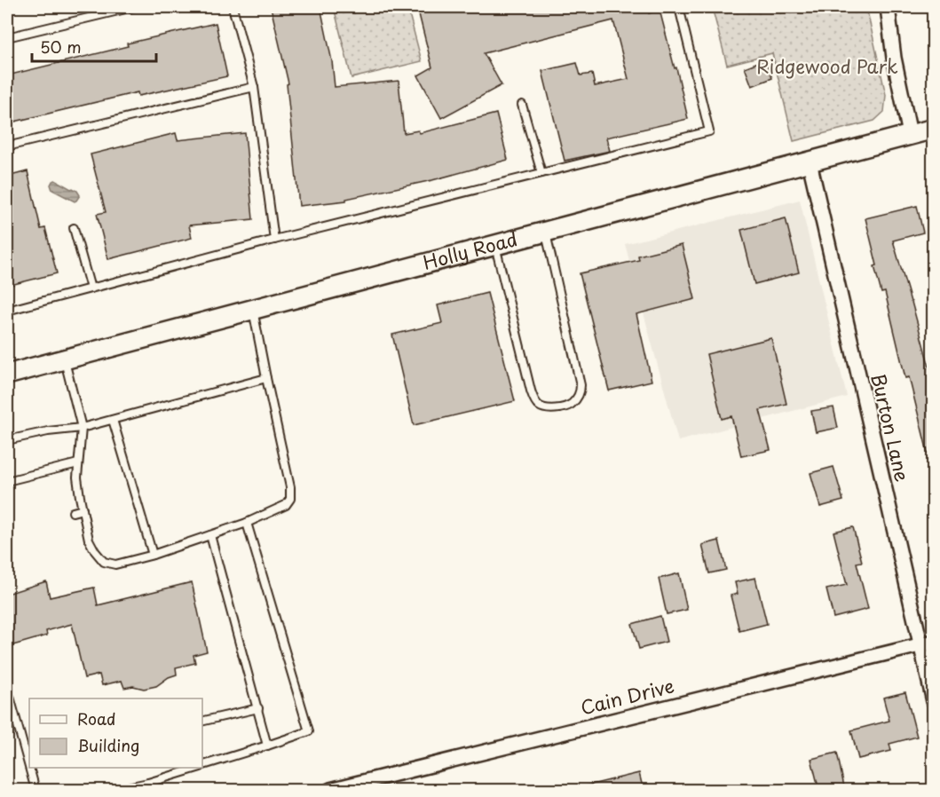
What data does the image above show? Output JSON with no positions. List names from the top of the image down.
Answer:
{
  "streets": {
    "main road": ["Holly Road"],
    "street": ["Burton Lane", "Cain Drive"]
  },
  "crossings": [
    ["Holly Road", "Burton Lane"],
    ["Burton Lane", "Cain Drive"]
  ],
  "parks": ["Ridgewood Park"],
  "legend": ["Road", "Building"],
  "scale_bar": "50 m"
}
